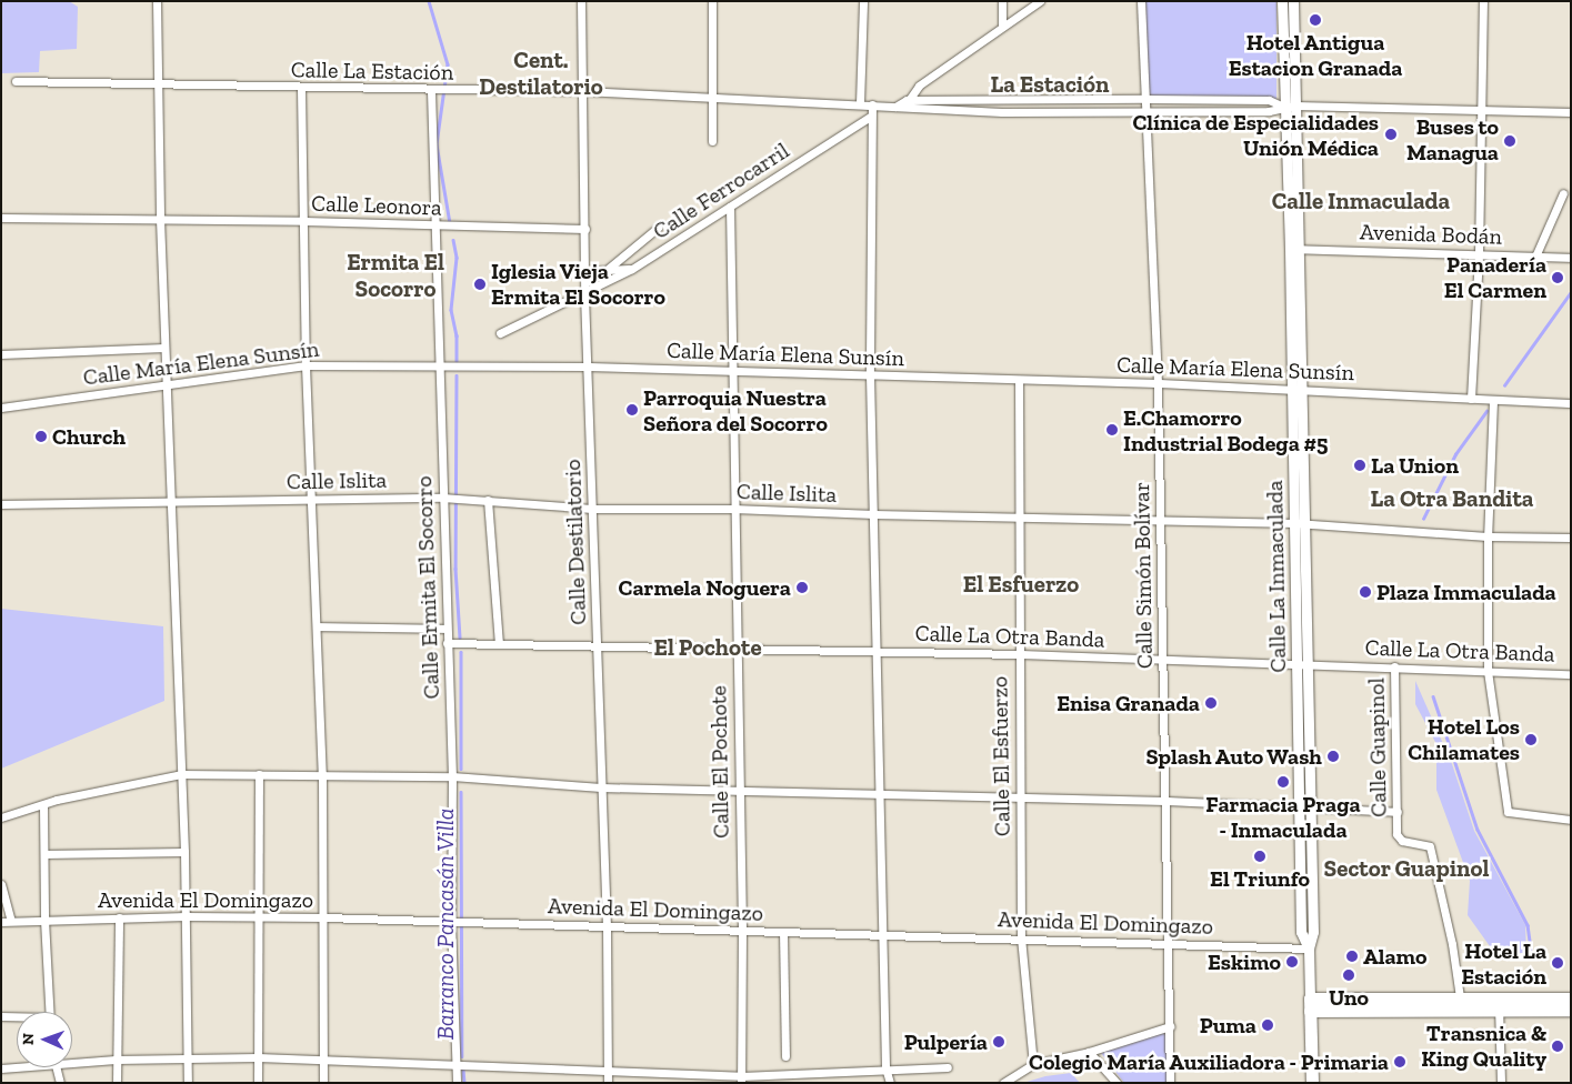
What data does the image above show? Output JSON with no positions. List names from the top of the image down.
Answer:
{
  "streets": {
    "main road": ["Calle La Inmaculada"],
    "street": [
      "Calle La Estación",
      "Calle Ferrocarril",
      "Calle Leonora",
      "Avenida Bodán",
      "Calle María Elena Sunsín",
      "Calle Islita",
      "Calle Destilatorio",
      "Calle Simón Bolívar",
      "Calle Ermita El Socorro",
      "Calle La Otra Banda",
      "Calle Guapinol",
      "Calle El Esfuerzo",
      "Calle El Pochote",
      "Avenida El Domingazo"
    ]
  },
  "crossings": [
    ["Calle La Estación", "Calle Destilatorio"],
    ["Calle La Estación", "Calle Simón Bolívar"],
    ["Calle La Estación", "Calle La Inmaculada"],
    ["Calle La Estación", "Calle Ermita El Socorro"],
    ["Calle Ferrocarril", "Calle Destilatorio"],
    ["Calle Ferrocarril", "Calle El Pochote"],
    ["Calle Leonora", "Calle Destilatorio"],
    ["Calle Leonora", "Calle Ermita El Socorro"],
    ["Avenida Bodán", "Calle La Inmaculada"],
    ["Calle María Elena Sunsín", "Calle Destilatorio"],
    ["Calle María Elena Sunsín", "Calle Simón Bolívar"],
    ["Calle María Elena Sunsín", "Calle La Inmaculada"],
    ["Calle María Elena Sunsín", "Calle Ermita El Socorro"],
    ["Calle María Elena Sunsín", "Calle El Esfuerzo"],
    ["Calle María Elena Sunsín", "Calle El Pochote"],
    ["Calle Islita", "Calle Destilatorio"],
    ["Calle Islita", "Calle Simón Bolívar"],
    ["Calle Islita", "Calle La Inmaculada"],
    ["Calle Islita", "Calle Ermita El Socorro"],
    ["Calle Islita", "Calle El Esfuerzo"],
    ["Calle Islita", "Calle El Pochote"],
    ["Calle Destilatorio", "Calle La Otra Banda"],
    ["Calle Destilatorio", "Avenida El Domingazo"],
    ["Calle Simón Bolívar", "Calle La Otra Banda"],
    ["Calle Simón Bolívar", "Avenida El Domingazo"],
    ["Calle La Inmaculada", "Calle La Otra Banda"],
    ["Calle La Inmaculada", "Avenida El Domingazo"],
    ["Calle Ermita El Socorro", "Calle La Otra Banda"],
    ["Calle Ermita El Socorro", "Avenida El Domingazo"],
    ["Calle La Otra Banda", "Calle Guapinol"],
    ["Calle La Otra Banda", "Calle El Esfuerzo"],
    ["Calle La Otra Banda", "Calle El Pochote"],
    ["Calle El Esfuerzo", "Avenida El Domingazo"],
    ["Calle El Pochote", "Avenida El Domingazo"]
  ],
  "districts": [
    "Cent. Destilatorio",
    "La Estación",
    "Calle Inmaculada",
    "Ermita El Socorro",
    "La Otra Bandita",
    "El Esfuerzo",
    "El Pochote",
    "Sector Guapinol"
  ],
  "water": ["Barranco Pancasán Villa"],
  "places": [
    "Hotel Antigua Estacion Granada",
    "Clínica de Especialidades Unión Médica",
    "Buses to Managua",
    "Panadería El Carmen",
    "Iglesia Vieja Ermita El Socorro",
    "Parroquia Nuestra Señora del Socorro",
    "E.Chamorro Industrial Bodega #5",
    "Church",
    "La Union",
    "Carmela Noguera",
    "Plaza Immaculada",
    "Enisa Granada",
    "Hotel Los Chilamates",
    "Splash Auto Wash",
    "Farmacia Praga - Inmaculada",
    "El Triunfo",
    "Alamo",
    "Eskimo",
    "Hotel La Estación",
    "Uno",
    "Puma",
    "Pulpería",
    "Transnica & King Quality",
    "Colegio María Auxiliadora - Primaria"
  ],
  "north": "left"
}
